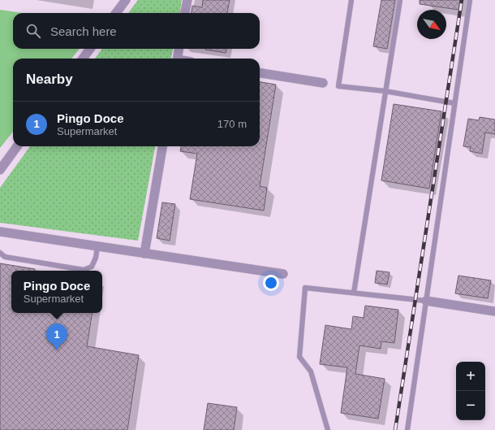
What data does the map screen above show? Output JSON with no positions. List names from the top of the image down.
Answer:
{
  "north": "bottom right",
  "page": {
    "search": "Search here",
    "heading": "Nearby",
    "list": [
      {
        "mark": "1",
        "name": "Pingo Doce",
        "note": "Supermarket",
        "value": "170 m"
      }
    ],
    "popup": ["Pingo Doce", "Supermarket"],
    "pins": "1",
    "map_buttons": ["+", "−"]
  }
}
